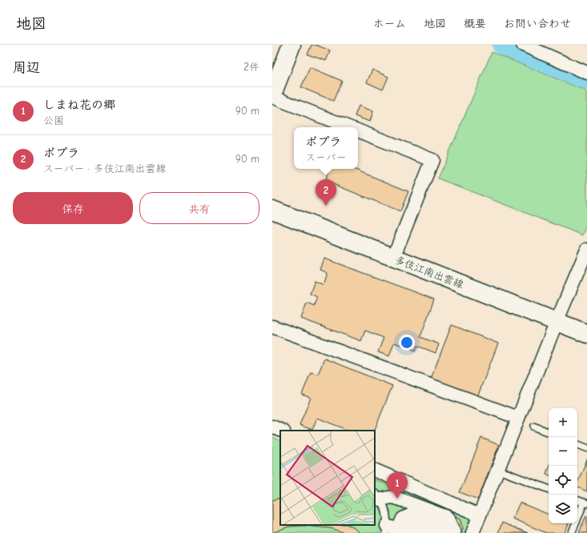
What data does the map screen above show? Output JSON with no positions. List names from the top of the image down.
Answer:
{
  "streets": {
    "main road": ["多伎江南出雲線"]
  },
  "page": {
    "header": "地図",
    "nav": [
      "ホーム",
      "地図",
      "概要",
      "お問い合わせ"
    ],
    "heading": ["周辺", "2件"],
    "list": [
      {
        "mark": "1",
        "name": "しまね花の郷",
        "note": "公園",
        "value": "90 m"
      },
      {
        "mark": "2",
        "name": "ポプラ",
        "note": "スーパー · 多伎江南出雲線",
        "value": "90 m"
      }
    ],
    "popup": ["ポプラ", "スーパー"],
    "pins": ["2", "1"],
    "buttons": ["保存", "共有"],
    "map_buttons": ["+", "−"]
  }
}
